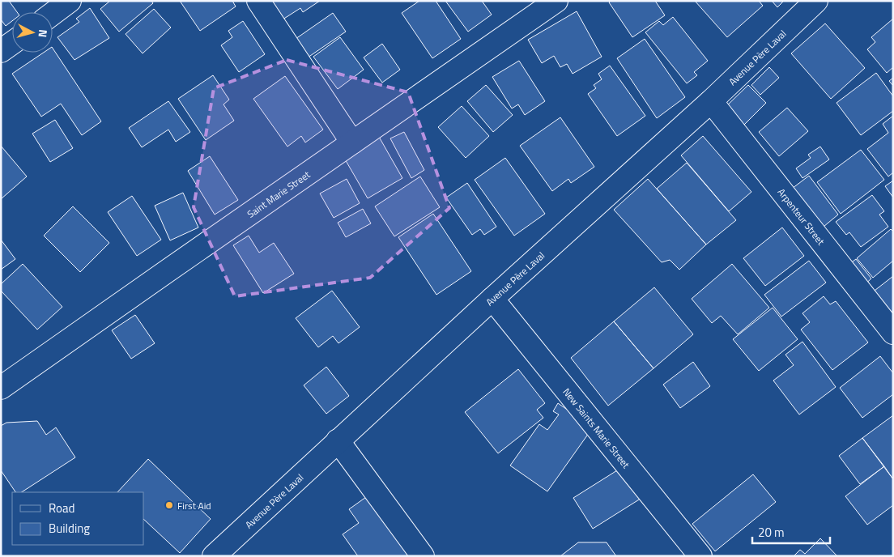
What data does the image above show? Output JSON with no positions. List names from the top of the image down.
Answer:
{
  "streets": {
    "street": [
      "Avenue Père Laval",
      "Saint Marie Street",
      "Arpenteur Street",
      "New Saints Marie Street"
    ]
  },
  "crossings": [
    ["Avenue Père Laval", "Arpenteur Street"],
    ["Avenue Père Laval", "New Saints Marie Street"]
  ],
  "places": ["First Aid"],
  "legend": ["Road", "Building"],
  "scale_bar": "20 m",
  "north": "right"
}
